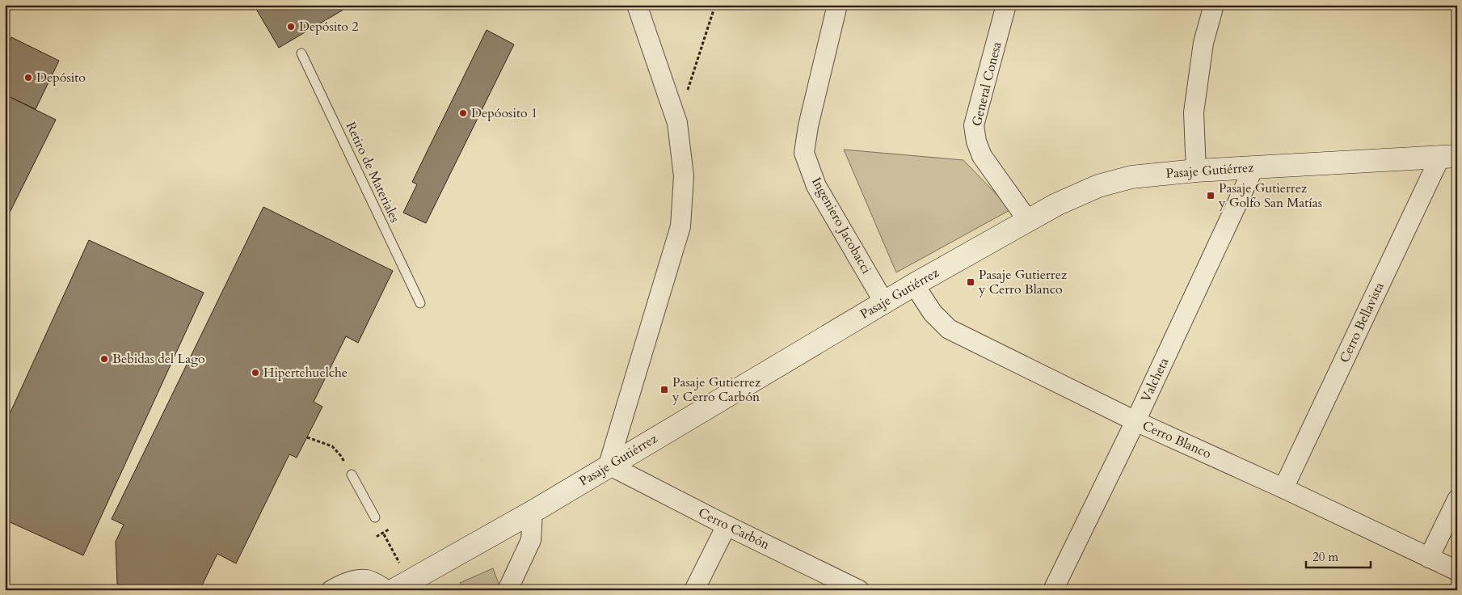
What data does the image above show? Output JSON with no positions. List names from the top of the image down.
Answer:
{
  "streets": {
    "main road": ["Pasaje Gutiérrez"],
    "street": [
      "General Conesa",
      "Ingeniero Jacobacci",
      "Cerro Bellavista",
      "Valcheta",
      "Cerro Blanco",
      "Cerro Carbón"
    ],
    "lane": ["Retiro de Materiales"]
  },
  "crossings": [
    ["General Conesa", "Pasaje Gutiérrez"],
    ["Pasaje Gutiérrez", "Ingeniero Jacobacci"],
    ["Pasaje Gutiérrez", "Cerro Bellavista"],
    ["Pasaje Gutiérrez", "Valcheta"],
    ["Pasaje Gutiérrez", "Cerro Blanco"],
    ["Pasaje Gutiérrez", "Cerro Carbón"],
    ["Cerro Bellavista", "Cerro Blanco"],
    ["Valcheta", "Cerro Blanco"]
  ],
  "places": {
    "other": [
      "Depósito 2",
      "Depósito",
      "Depóosito 1",
      "Bebidas del Lago",
      "Hipertehuelche"
    ],
    "transit": ["Pasaje Gutierrez y Golfo San Matías", "Pasaje Gutierrez y Cerro Blanco", "Pasaje Gutierrez y Cerro Carbón"]
  },
  "scale_bar": "20 m"
}
